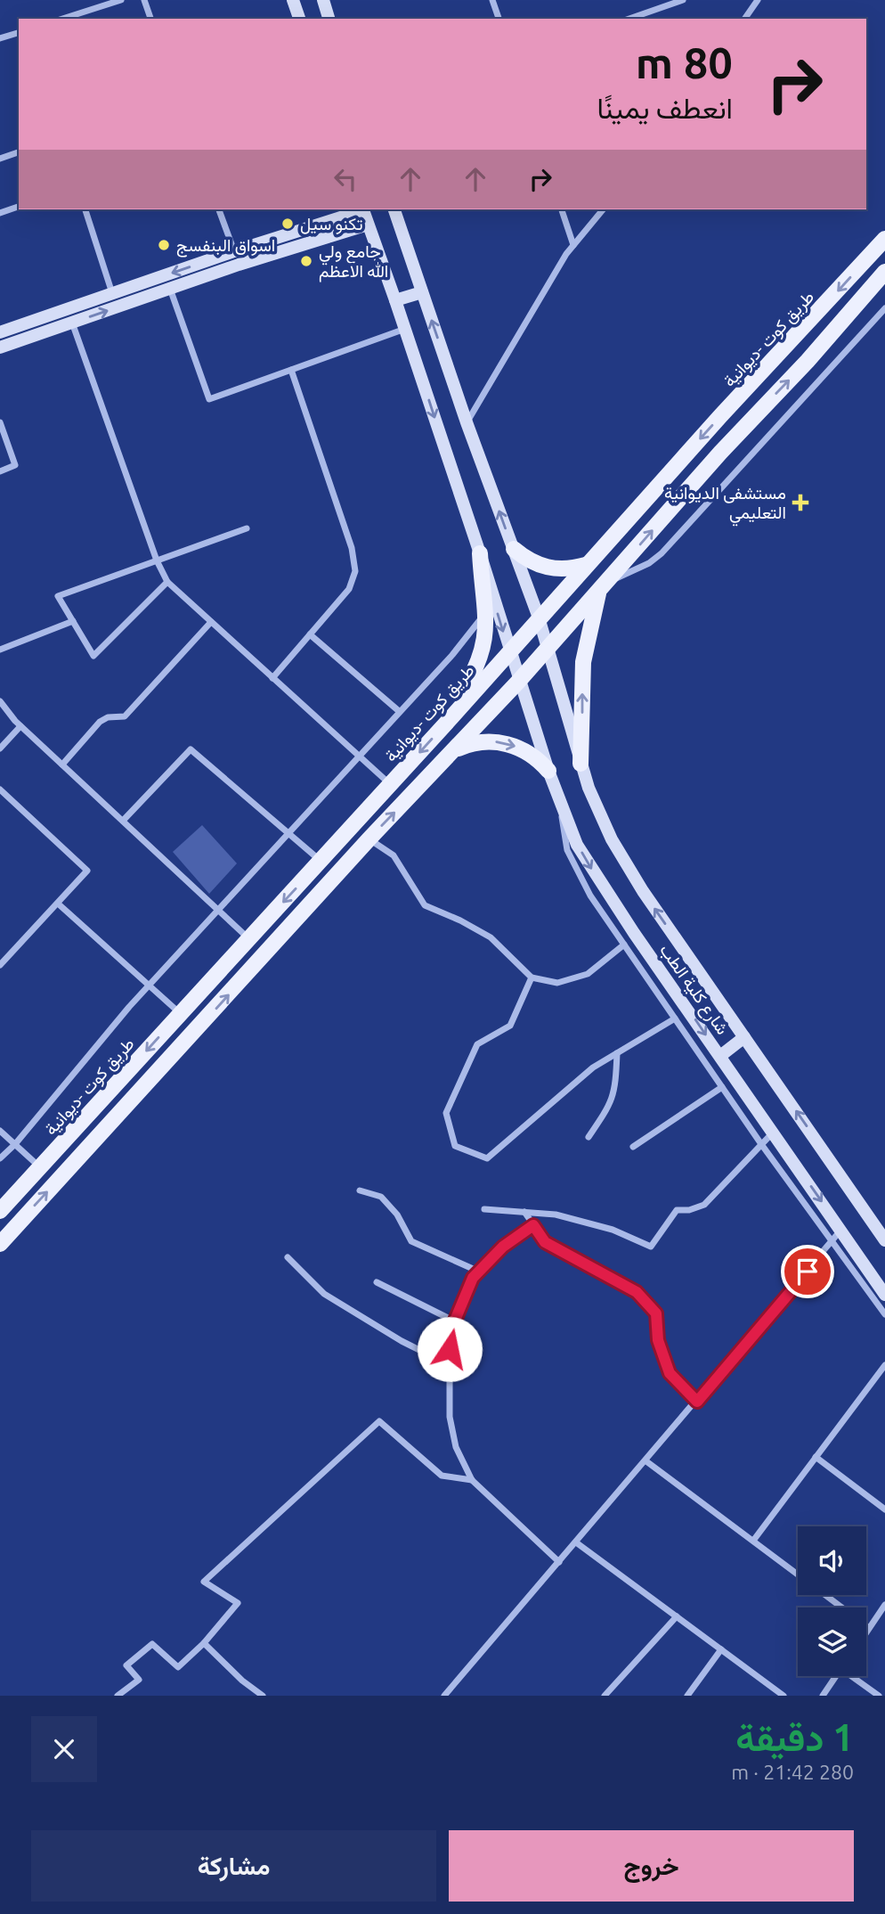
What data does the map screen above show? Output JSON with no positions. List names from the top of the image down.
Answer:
{
  "streets": {
    "main road": ["طريق كوت -ديوانية", "شارع كلية الطب"]
  },
  "crossings": [
    ["طريق كوت -ديوانية", "شارع كلية الطب"]
  ],
  "places": {
    "other": ["تكنو سيل", "اسواق البنفسج", "جامع ولي الله الاعظم"],
    "health": ["مستشفى الديوانية التعليمي"]
  },
  "page": {
    "turn": ["80 m", "انعطف يمينًا"],
    "heading": ["1 دقيقة", "280 m · 21:42"],
    "buttons": ["خروج", "مشاركة"]
  }
}
